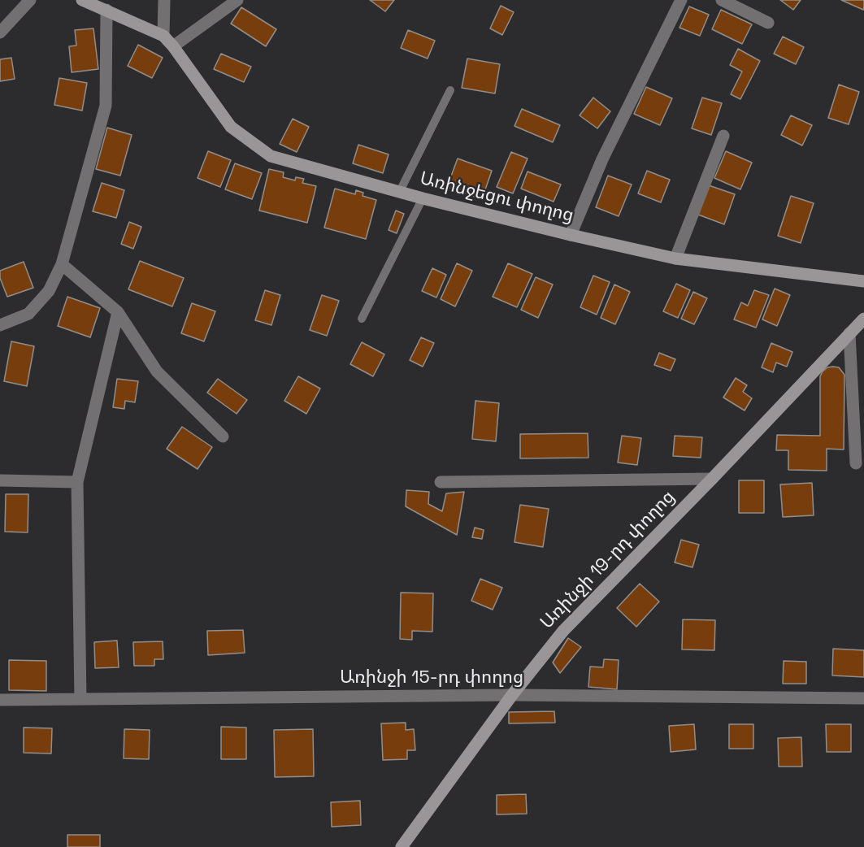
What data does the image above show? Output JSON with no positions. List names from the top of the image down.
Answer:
{
  "streets": {
    "street": ["Առինջեցու փողոց", "Առինջի 19-րդ փողոց", "Առինջի 15-րդ փողոց"]
  },
  "crossings": [
    ["Առինջի 19-րդ փողոց", "Առինջի 15-րդ փողոց"]
  ]
}
